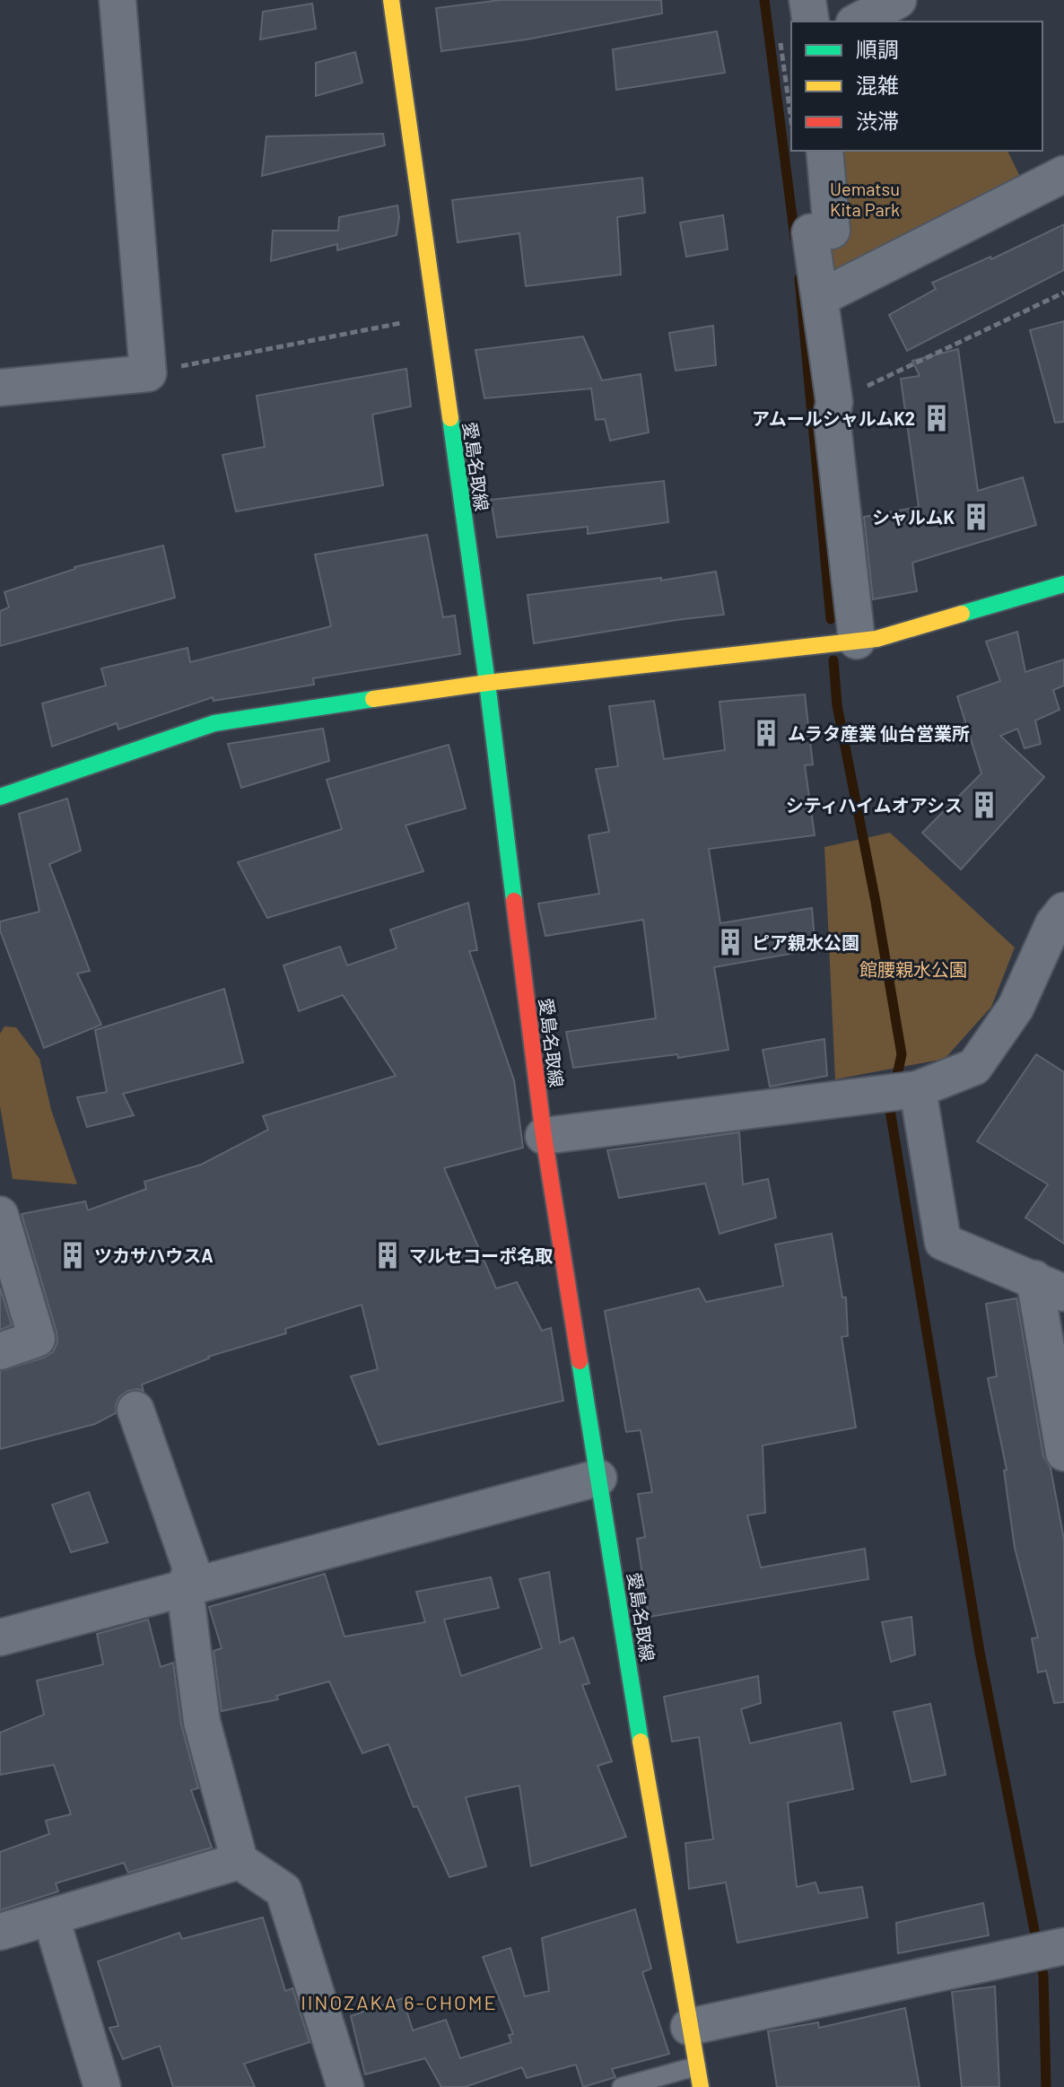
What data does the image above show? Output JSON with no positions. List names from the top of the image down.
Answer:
{
  "streets": {
    "main road": ["愛島名取線"]
  },
  "districts": ["IINOZAKA 6-CHOME"],
  "parks": ["Uematsu Kita Park", "館腰親水公園"],
  "places": {
    "building": [
      "アムールシャルムK2",
      "シャルムK",
      "ムラタ産業 仙台営業所",
      "シティハイムオアシス",
      "ピア親水公園",
      "ツカサハウスA",
      "マルセコーポ名取"
    ]
  },
  "legend": ["順調", "混雑", "渋滞"]
}
